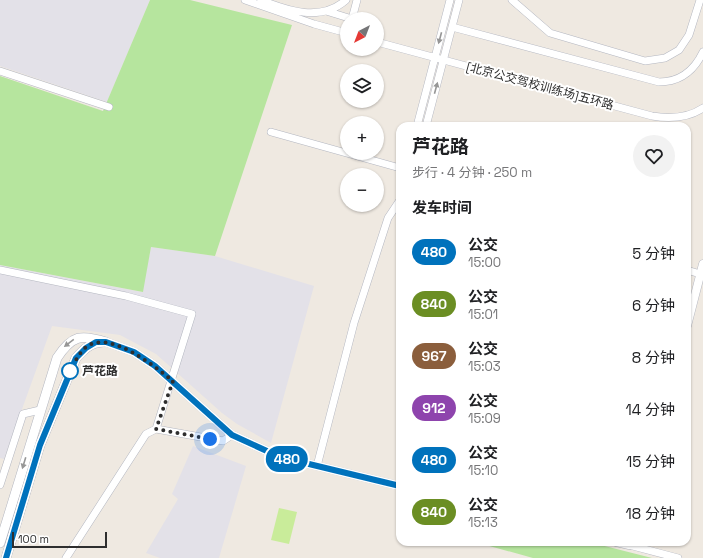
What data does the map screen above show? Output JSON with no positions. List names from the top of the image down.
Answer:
{
  "streets": {
    "street": ["[北京公交驾校训练场]五环路"]
  },
  "places": ["芦花路"],
  "lines": ["bus line 480"],
  "scale_bar": "100 m",
  "north": "bottom left",
  "page": {
    "on_map": "480",
    "map_buttons": ["+", "−"],
    "heading": [
      ["芦花路", "步行 · 4 分钟 · 250 m"],
      "发车时间"
    ],
    "list": [
      {
        "mark": "480",
        "name": "公交",
        "note": "15:00",
        "value": "5 分钟"
      },
      {
        "mark": "840",
        "name": "公交",
        "note": "15:01",
        "value": "6 分钟"
      },
      {
        "mark": "967",
        "name": "公交",
        "note": "15:03",
        "value": "8 分钟"
      },
      {
        "mark": "912",
        "name": "公交",
        "note": "15:09",
        "value": "14 分钟"
      },
      {
        "mark": "480",
        "name": "公交",
        "note": "15:10",
        "value": "15 分钟"
      },
      {
        "mark": "840",
        "name": "公交",
        "note": "15:13",
        "value": "18 分钟"
      }
    ],
    "scale": "100 m"
  }
}
